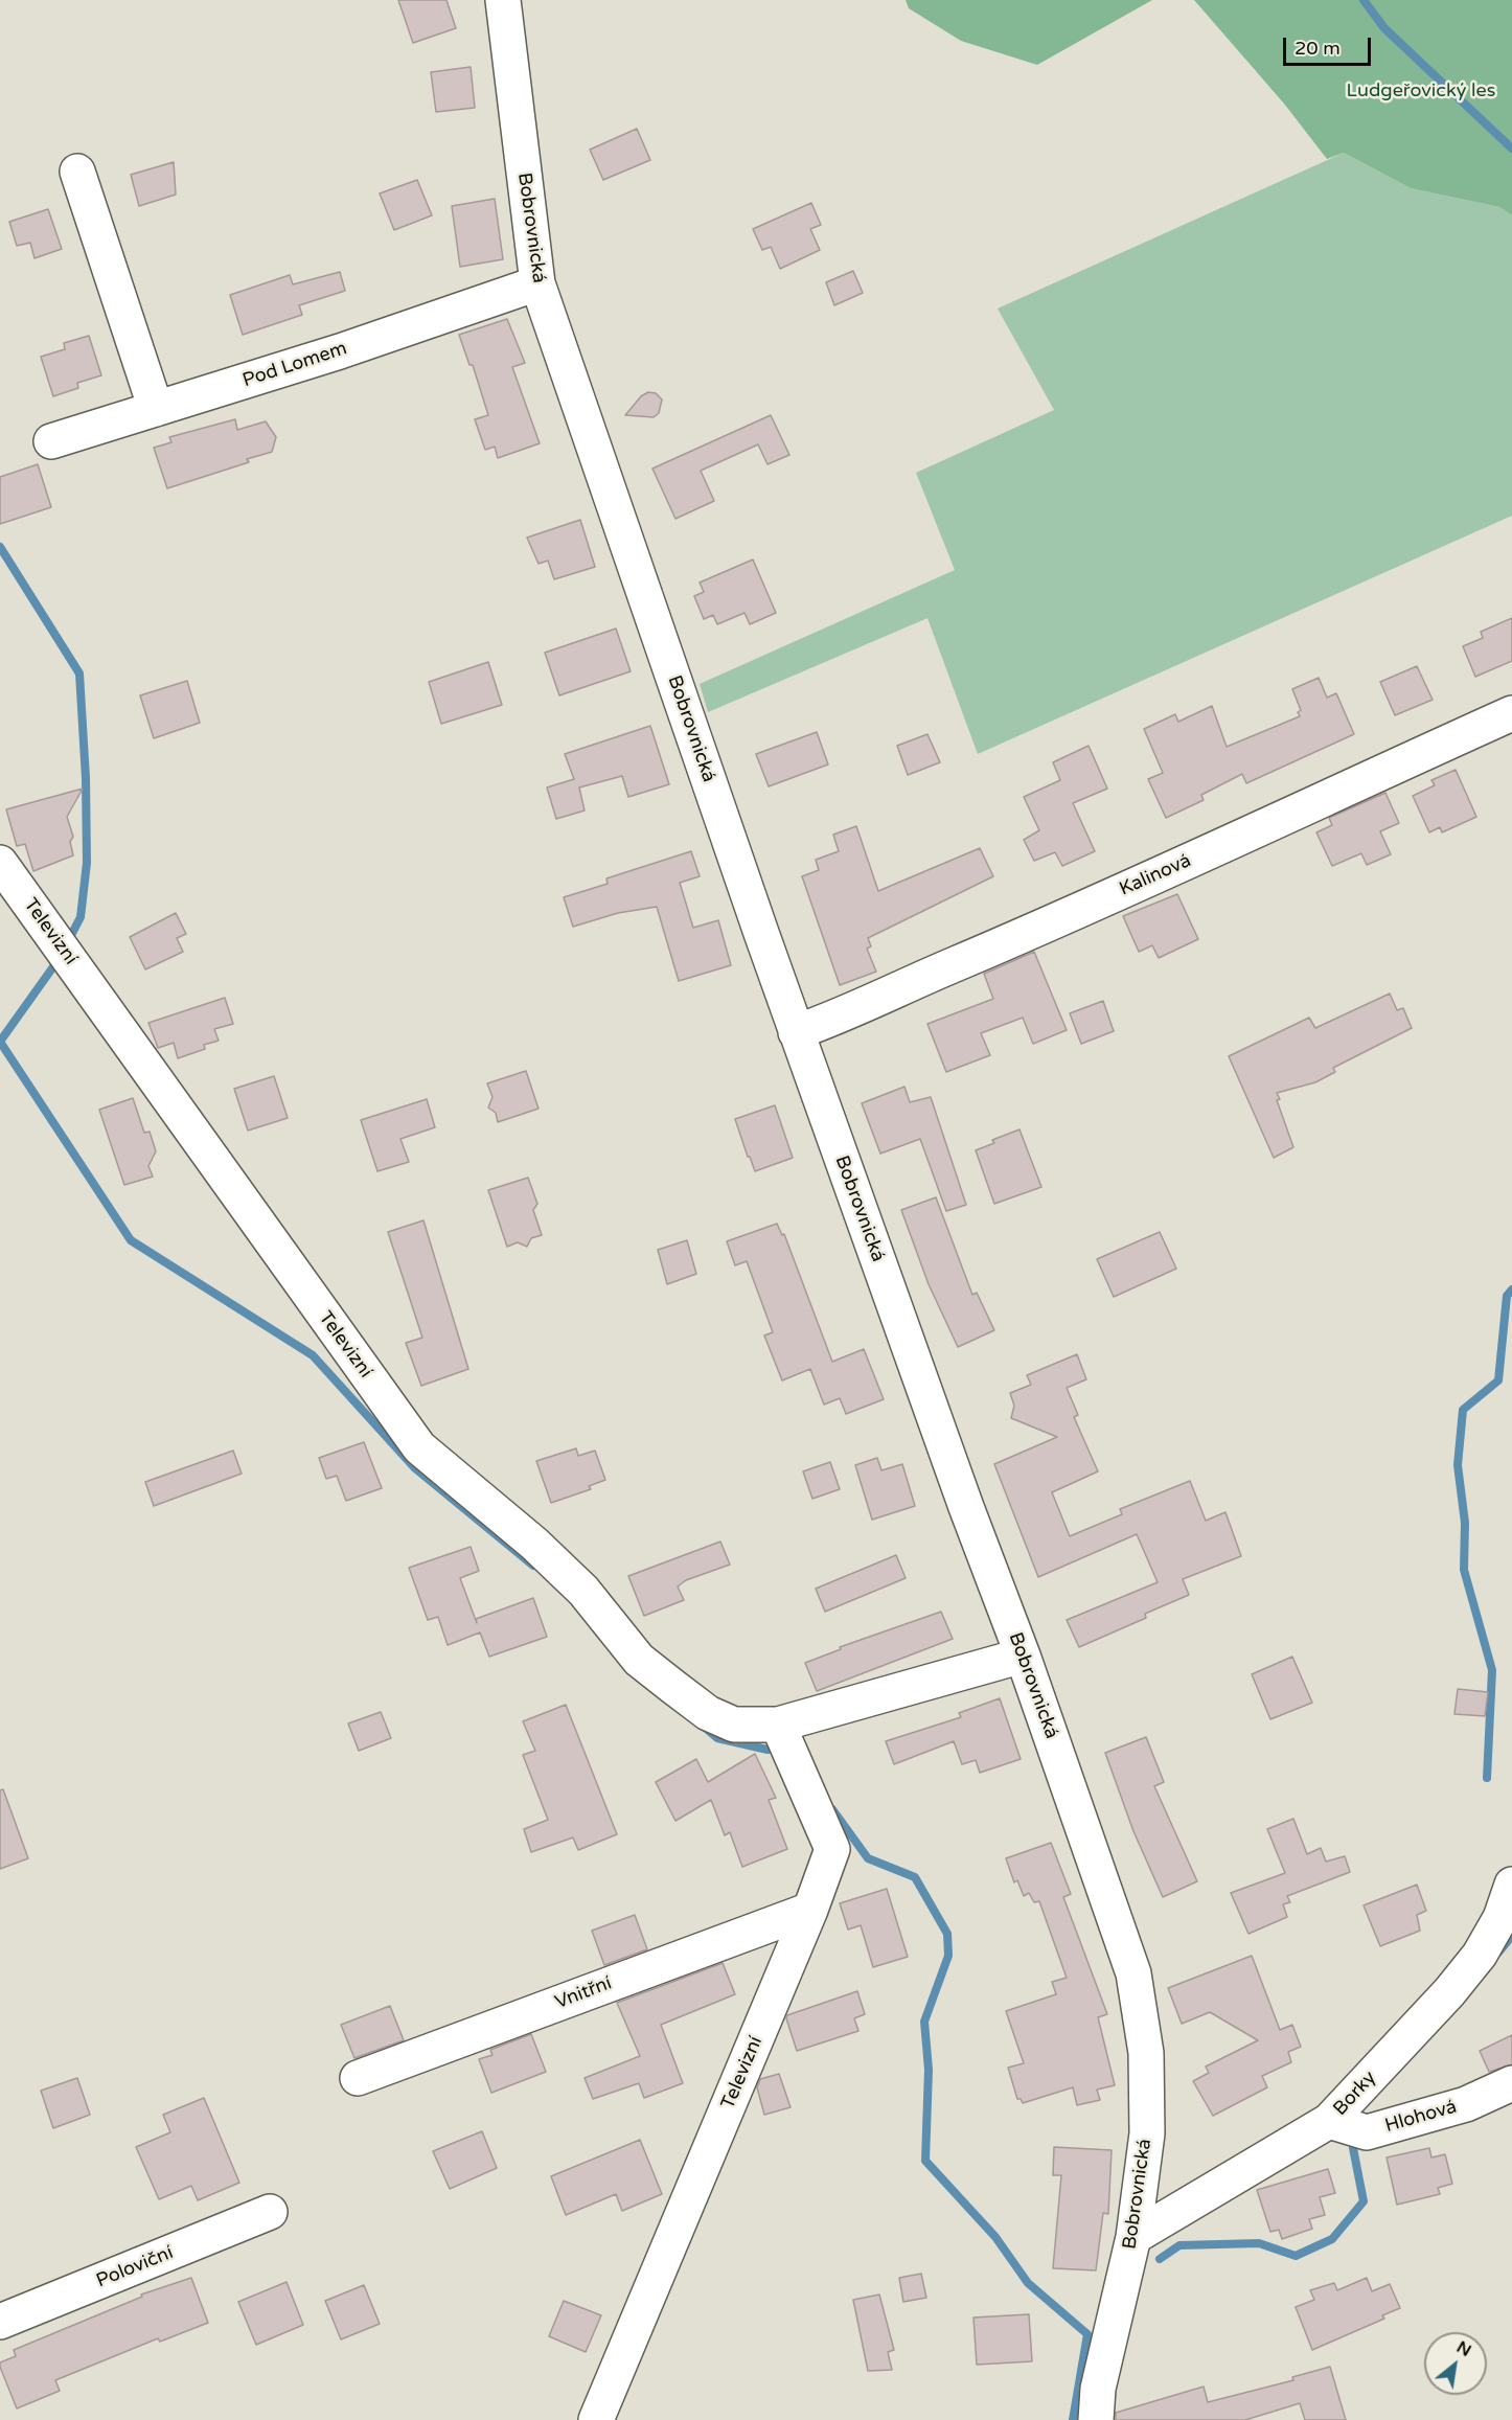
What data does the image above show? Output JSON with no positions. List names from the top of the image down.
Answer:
{
  "streets": {
    "street": [
      "Bobrovnická",
      "Pod Lomem",
      "Kalinová",
      "Televizní",
      "Vnitřní",
      "Borky",
      "Hlohová",
      "Poloviční"
    ]
  },
  "crossings": [
    ["Bobrovnická", "Pod Lomem"],
    ["Bobrovnická", "Kalinová"],
    ["Bobrovnická", "Televizní"],
    ["Bobrovnická", "Borky"],
    ["Televizní", "Vnitřní"],
    ["Borky", "Hlohová"]
  ],
  "parks": ["Ludgeřovický les"],
  "scale_bar": "20 m",
  "north": "top right"
}
